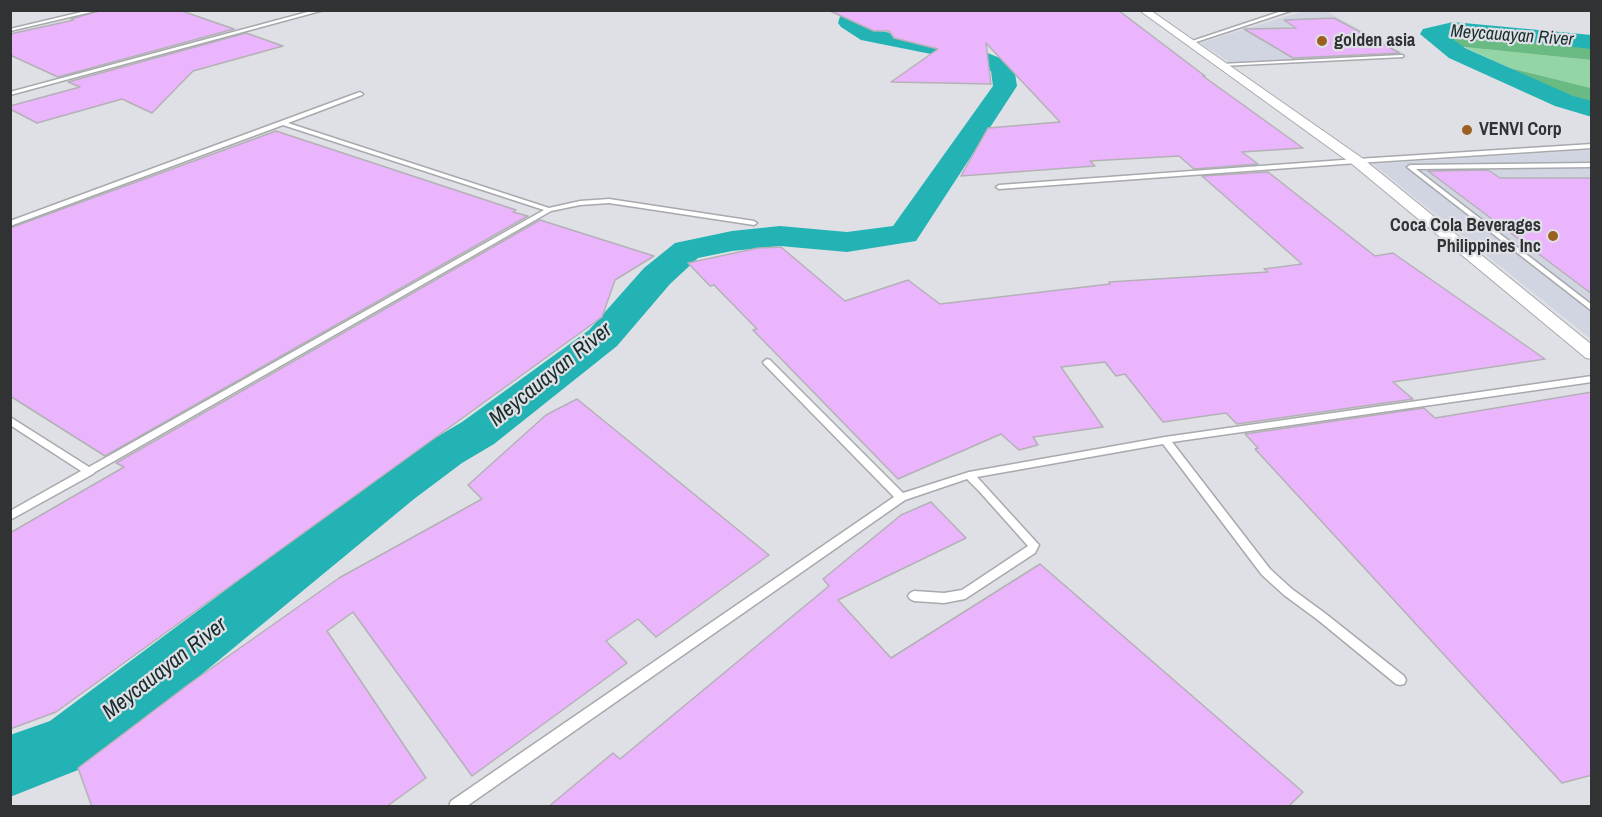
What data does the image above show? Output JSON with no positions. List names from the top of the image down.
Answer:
{
  "water": ["Meycauayan River"],
  "places": ["golden asia", "VENVI Corp", "Coca Cola Beverages Philippines Inc"]
}
